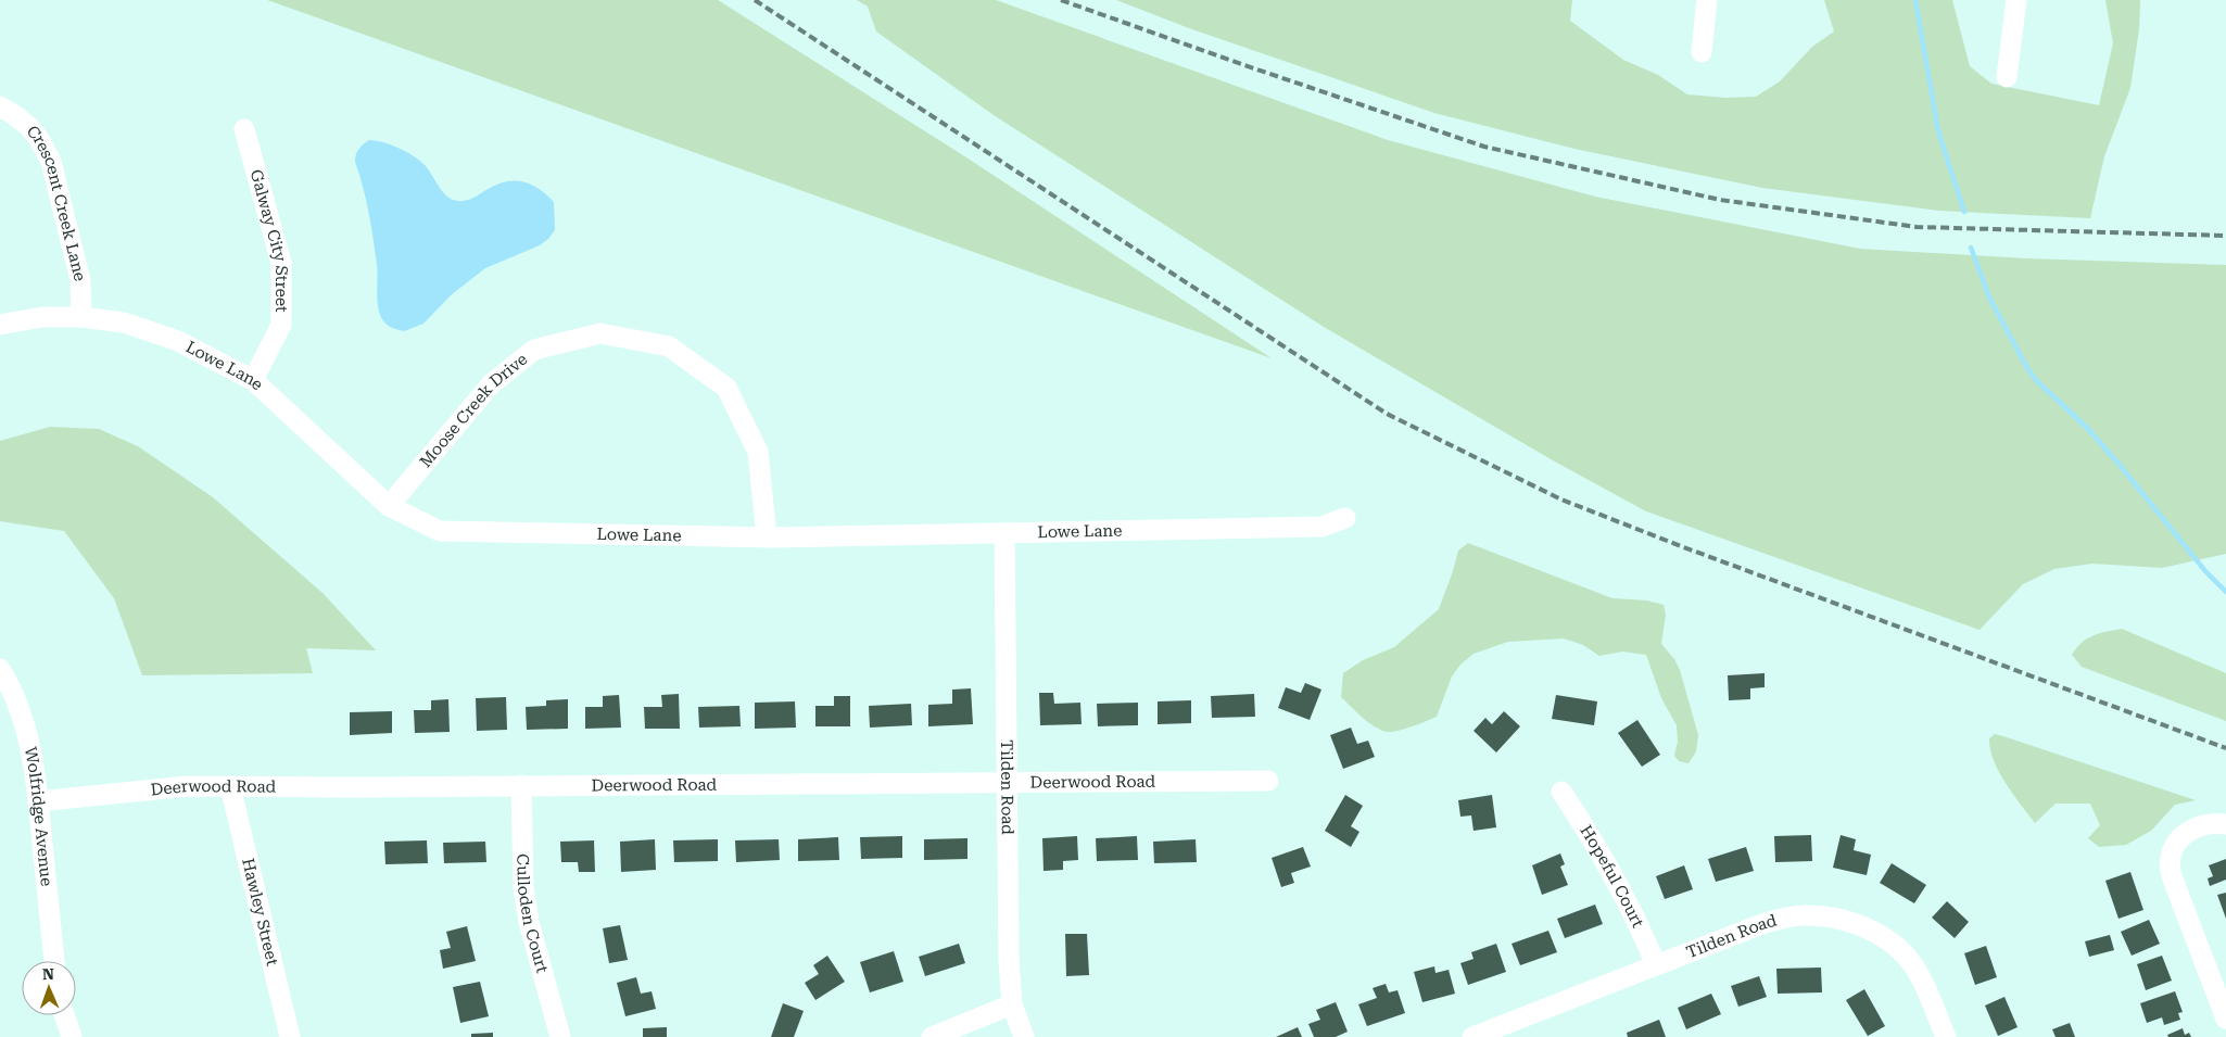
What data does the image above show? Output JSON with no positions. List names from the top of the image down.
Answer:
{
  "streets": {
    "street": [
      "Crescent Creek Lane",
      "Galway City Street",
      "Lowe Lane",
      "Moose Creek Drive",
      "Deerwood Road",
      "Tilden Road",
      "Wolfridge Avenue",
      "Hopeful Court",
      "Hawley Street",
      "Culloden Court"
    ]
  },
  "crossings": [
    ["Crescent Creek Lane", "Lowe Lane"],
    ["Galway City Street", "Lowe Lane"],
    ["Lowe Lane", "Moose Creek Drive"],
    ["Lowe Lane", "Tilden Road"],
    ["Deerwood Road", "Tilden Road"],
    ["Deerwood Road", "Wolfridge Avenue"],
    ["Deerwood Road", "Hawley Street"],
    ["Deerwood Road", "Culloden Court"],
    ["Tilden Road", "Hopeful Court"]
  ],
  "north": "top"
}
